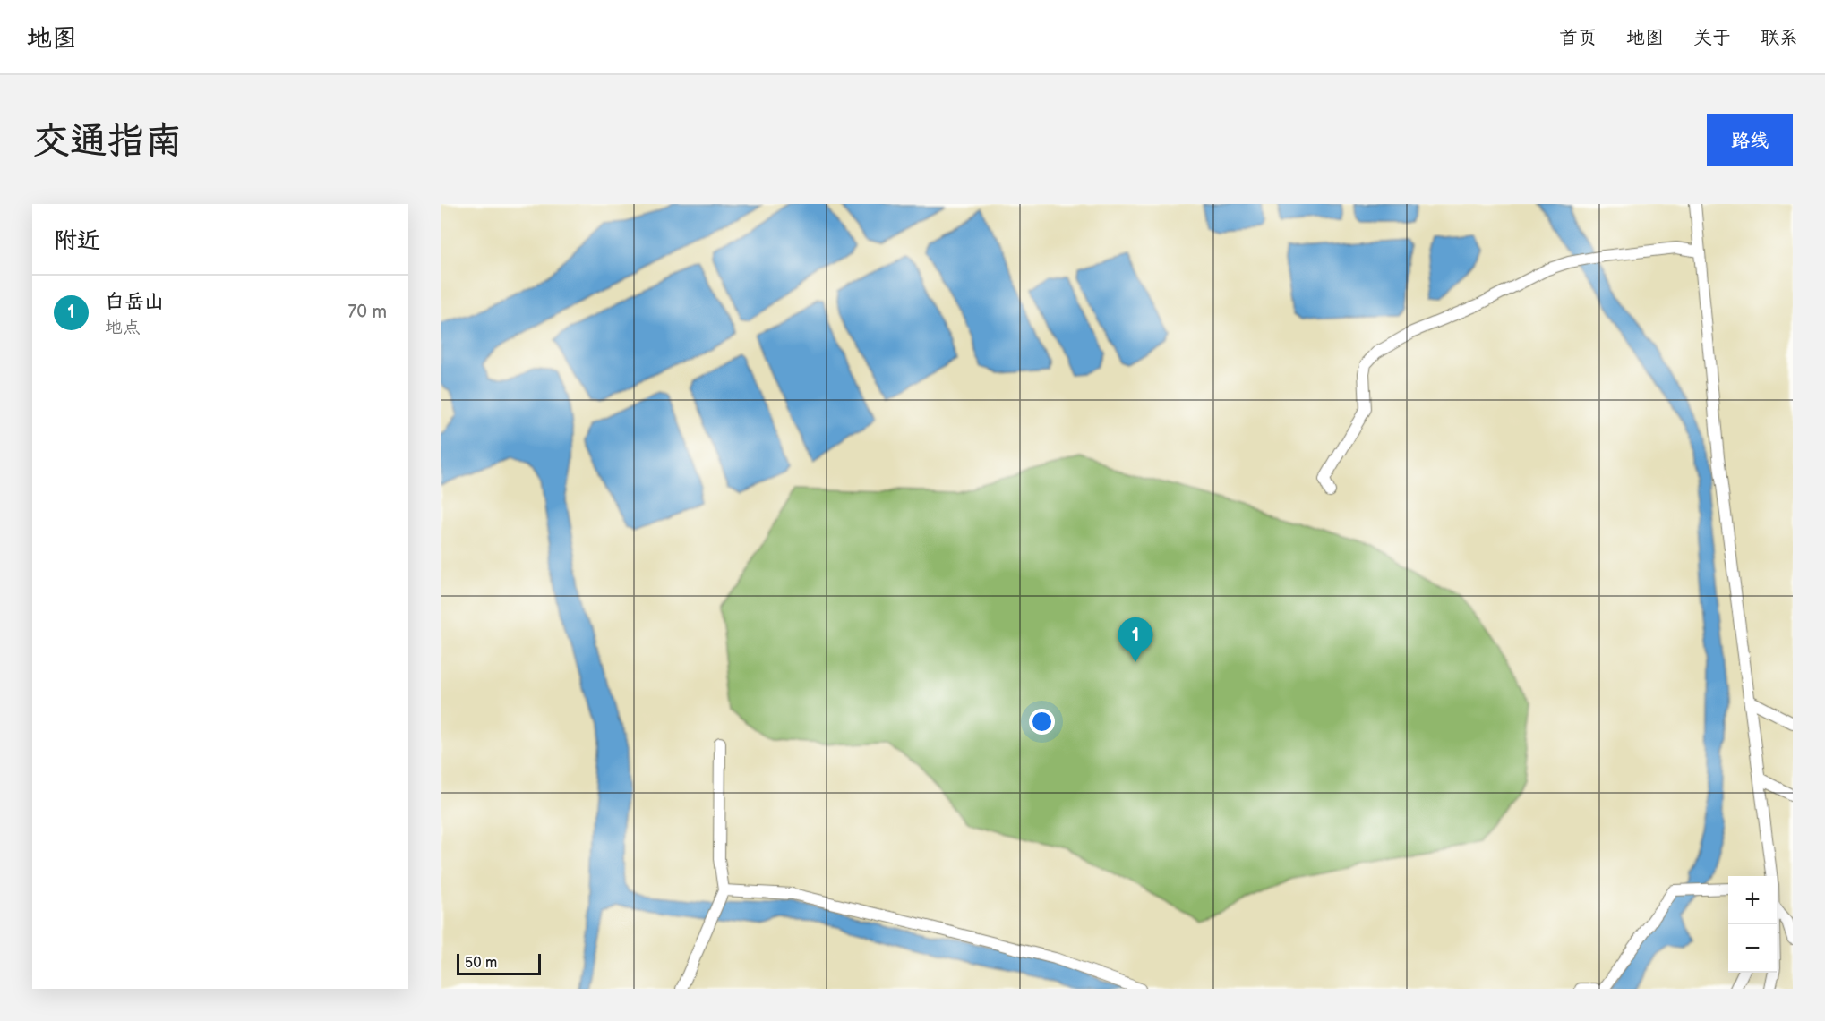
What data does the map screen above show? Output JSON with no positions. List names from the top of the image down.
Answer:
{
  "scale_bar": "50 m",
  "page": {
    "header": "地图",
    "nav": [
      "首页",
      "地图",
      "关于",
      "联系"
    ],
    "buttons": "路线",
    "title": "交通指南",
    "heading": "附近",
    "list": [
      {
        "mark": "1",
        "name": "白岳山",
        "note": "地点",
        "value": "70 m"
      }
    ],
    "pins": "1",
    "map_buttons": ["+", "−"],
    "scale": "50 m"
  }
}
